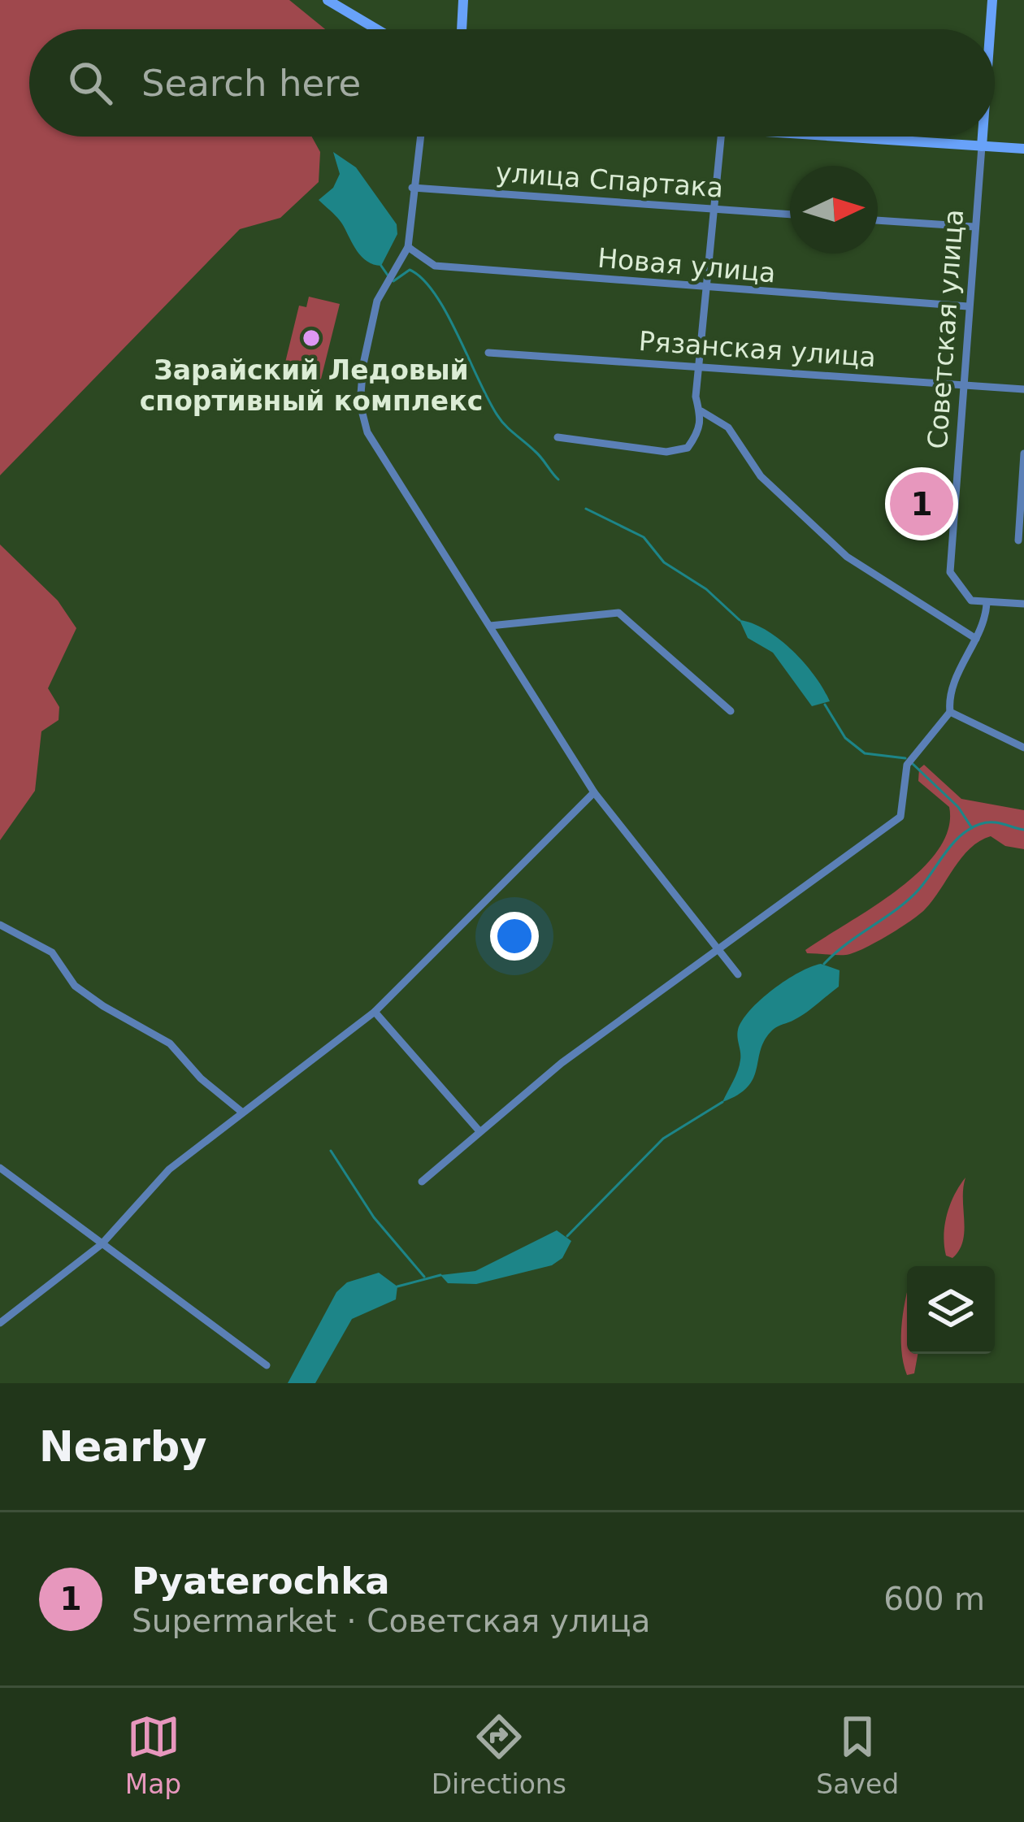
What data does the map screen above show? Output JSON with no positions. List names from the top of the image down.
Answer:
{
  "streets": {
    "main road": ["Советская улица"],
    "street": ["улица Спартака", "Новая улица", "Рязанская улица"]
  },
  "crossings": [
    ["Новая улица", "Советская улица"],
    ["Советская улица", "Рязанская улица"]
  ],
  "places": ["Зарайский Ледовый спортивный комплекс"],
  "north": "right",
  "page": {
    "search": "Search here",
    "pins": "1",
    "heading": "Nearby",
    "list": [
      {
        "mark": "1",
        "name": "Pyaterochka",
        "note": "Supermarket · Советская улица",
        "value": "600 m"
      }
    ],
    "nav": ["Map", "Directions", "Saved"]
  }
}
